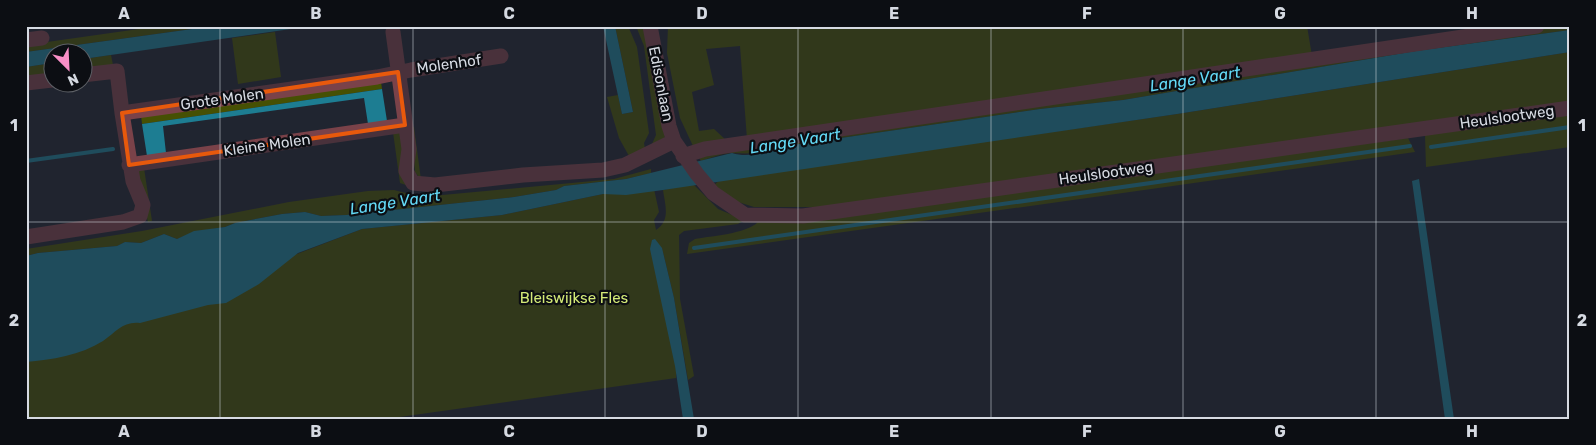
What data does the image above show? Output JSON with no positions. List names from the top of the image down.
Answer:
{
  "streets": {
    "street": [
      "Molenhof",
      "Edisonlaan",
      "Grote Molen",
      "Heulslootweg",
      "Kleine Molen"
    ]
  },
  "crossings": [
    ["Molenhof", "Grote Molen"],
    ["Edisonlaan", "Heulslootweg"]
  ],
  "water": ["Lange Vaart"],
  "parks": ["Bleiswijkse Fles"],
  "north": "bottom right",
  "grid": {
    "columns": [
      "A",
      "B",
      "C",
      "D",
      "E",
      "F",
      "G",
      "H"
    ],
    "rows": ["1", "2"]
  }
}
